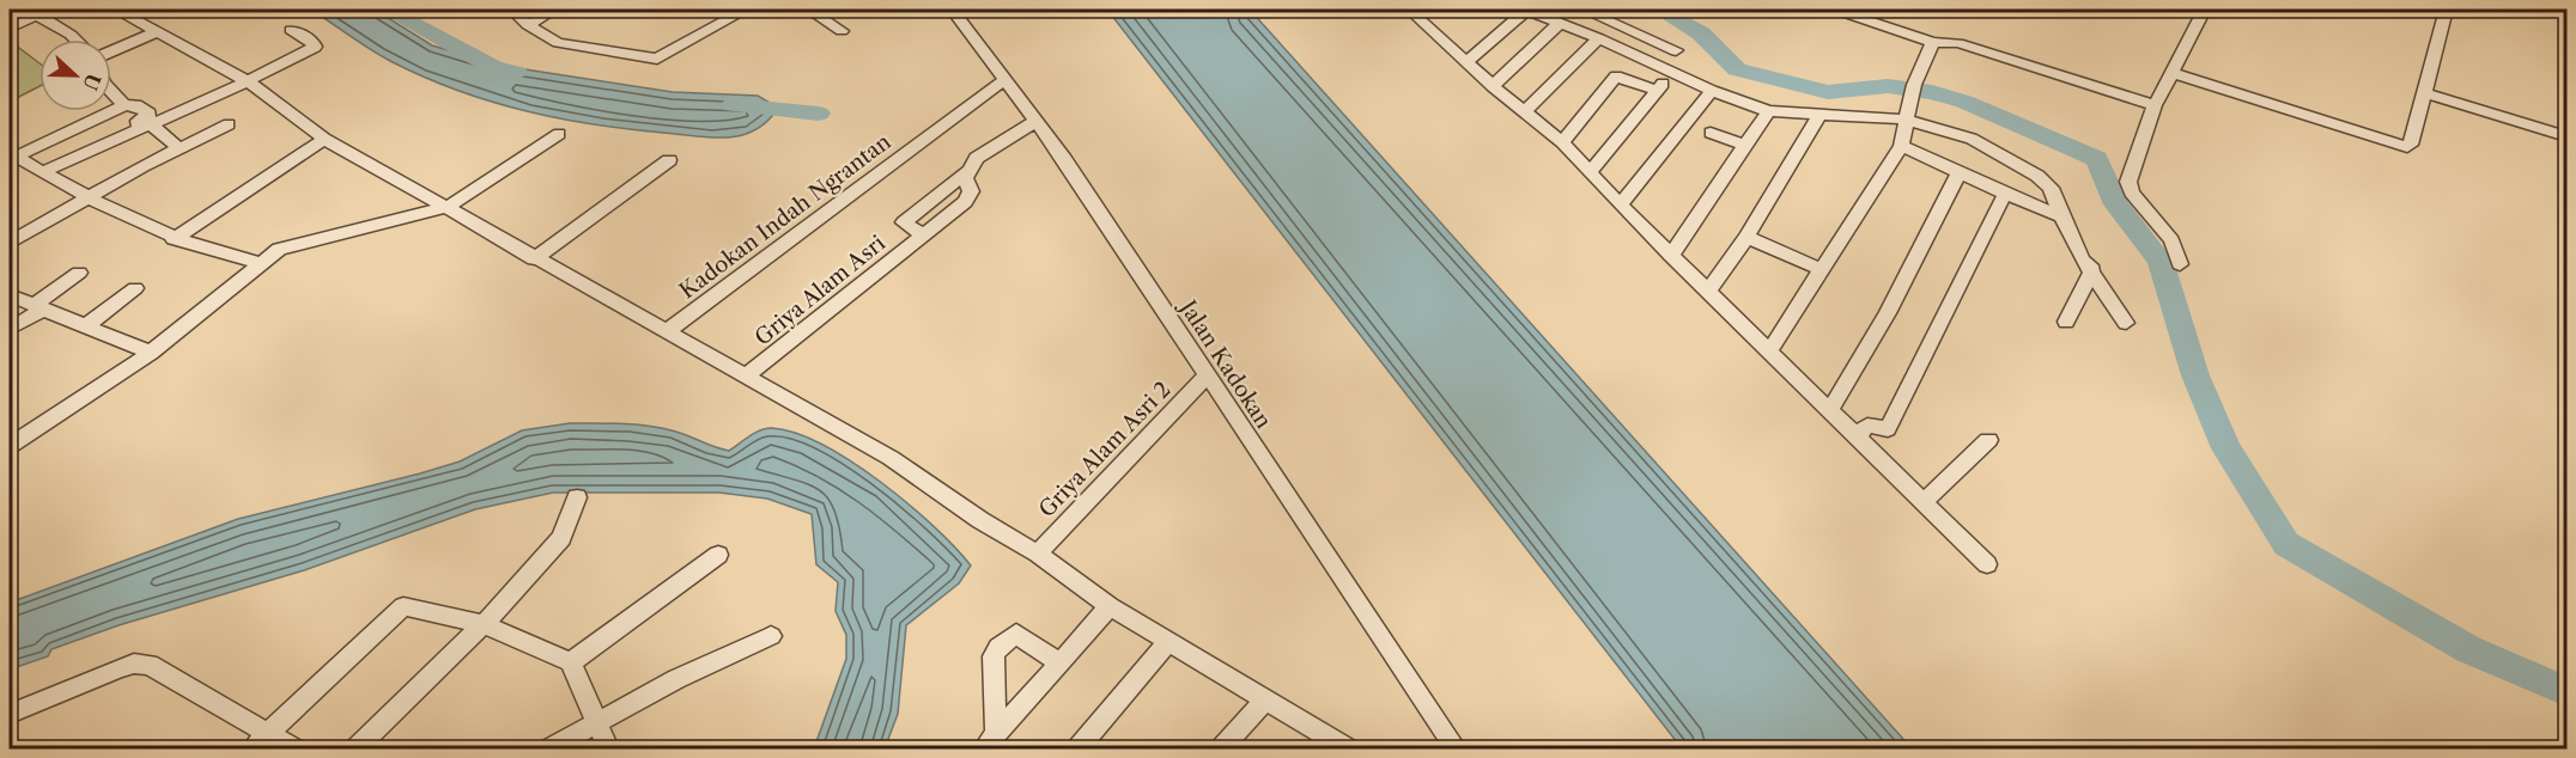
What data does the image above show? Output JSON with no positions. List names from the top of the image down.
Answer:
{
  "streets": {
    "street": [
      "Kadokan Indah Ngrantan",
      "Griya Alam Asri",
      "Jalan Kadokan",
      "Griya Alam Asri 2"
    ]
  },
  "crossings": [
    ["Kadokan Indah Ngrantan", "Jalan Kadokan"],
    ["Griya Alam Asri", "Jalan Kadokan"],
    ["Jalan Kadokan", "Griya Alam Asri 2"]
  ],
  "north": "right"
}
